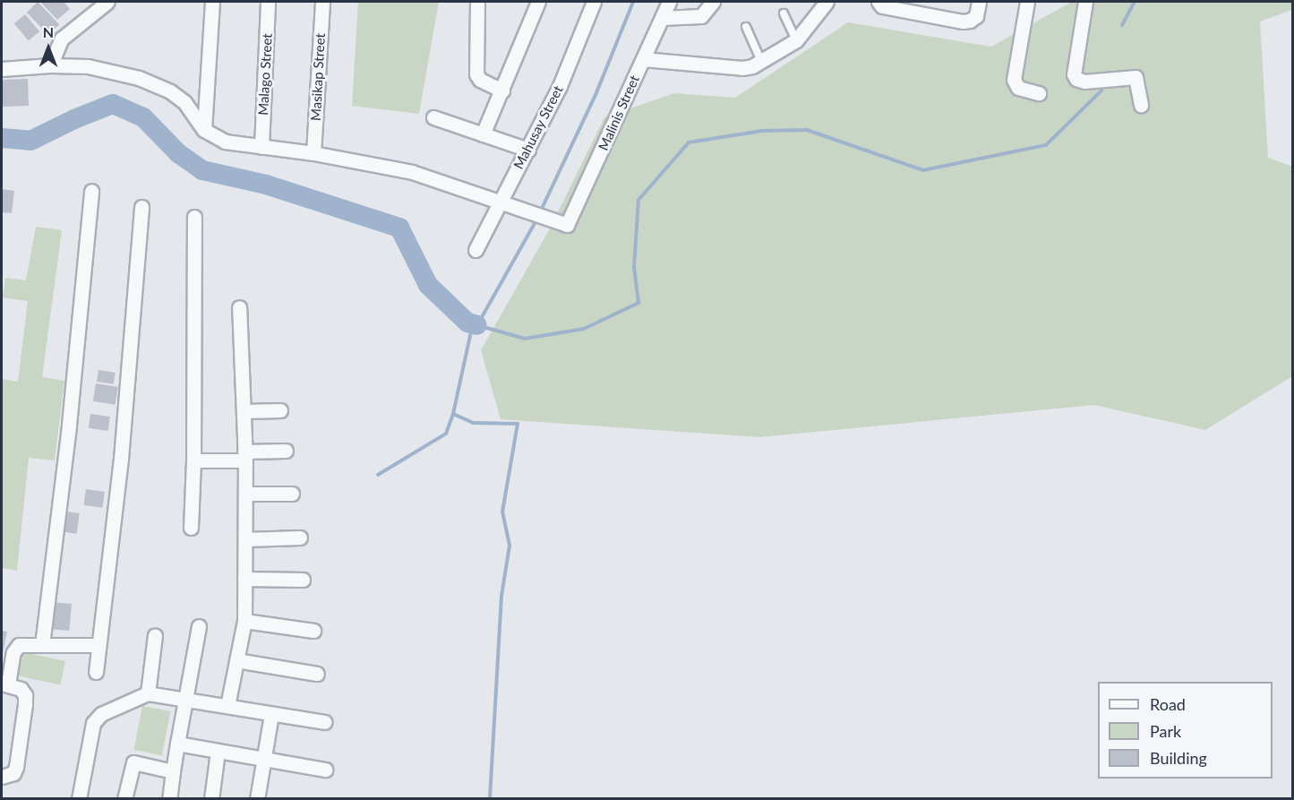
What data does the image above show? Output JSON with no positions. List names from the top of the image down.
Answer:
{
  "streets": {
    "street": [
      "Malago Street",
      "Masikap Street",
      "Malinis Street",
      "Mahusay Street"
    ]
  },
  "crossings": [
    ["Malinis Street", "Mahusay Street"]
  ],
  "legend": ["Road", "Park", "Building"],
  "north": "top"
}
